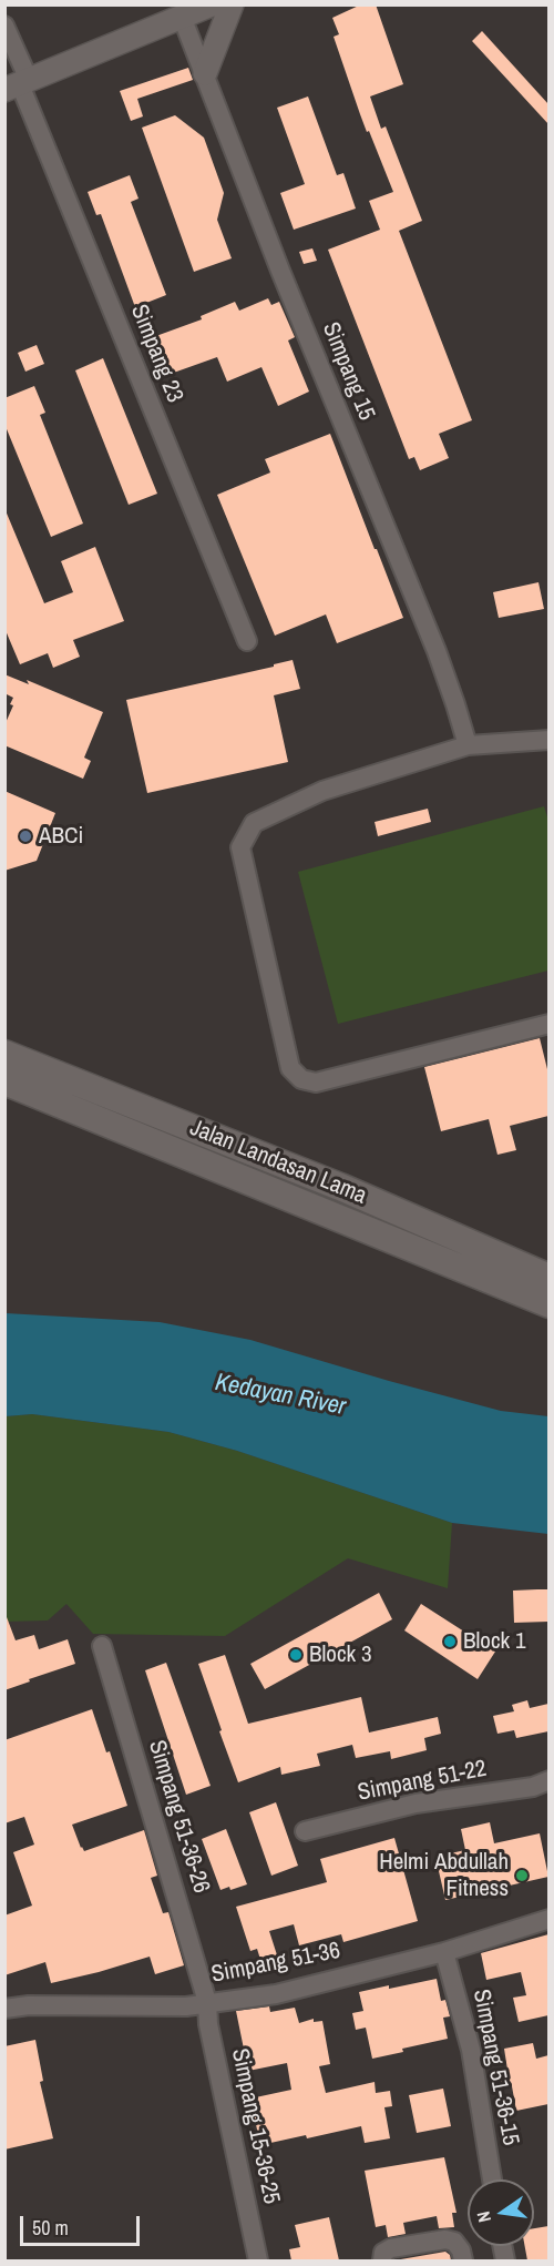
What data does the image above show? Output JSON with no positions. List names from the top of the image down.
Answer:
{
  "streets": {
    "main road": ["Jalan Landasan Lama"],
    "street": [
      "Simpang 23",
      "Simpang 15",
      "Simpang 51-22",
      "Simpang 51-36-26",
      "Simpang 51-36",
      "Simpang 51-36-15",
      "Simpang 15-36-25"
    ]
  },
  "crossings": [
    ["Simpang 51-36-26", "Simpang 51-36"],
    ["Simpang 51-36-26", "Simpang 15-36-25"],
    ["Simpang 51-36", "Simpang 51-36-15"],
    ["Simpang 51-36", "Simpang 15-36-25"]
  ],
  "water": ["Kedayan River"],
  "places": [
    "ABCi",
    "Block 1",
    "Block 3",
    "Helmi Abdullah Fitness"
  ],
  "scale_bar": "50 m",
  "north": "left"
}
